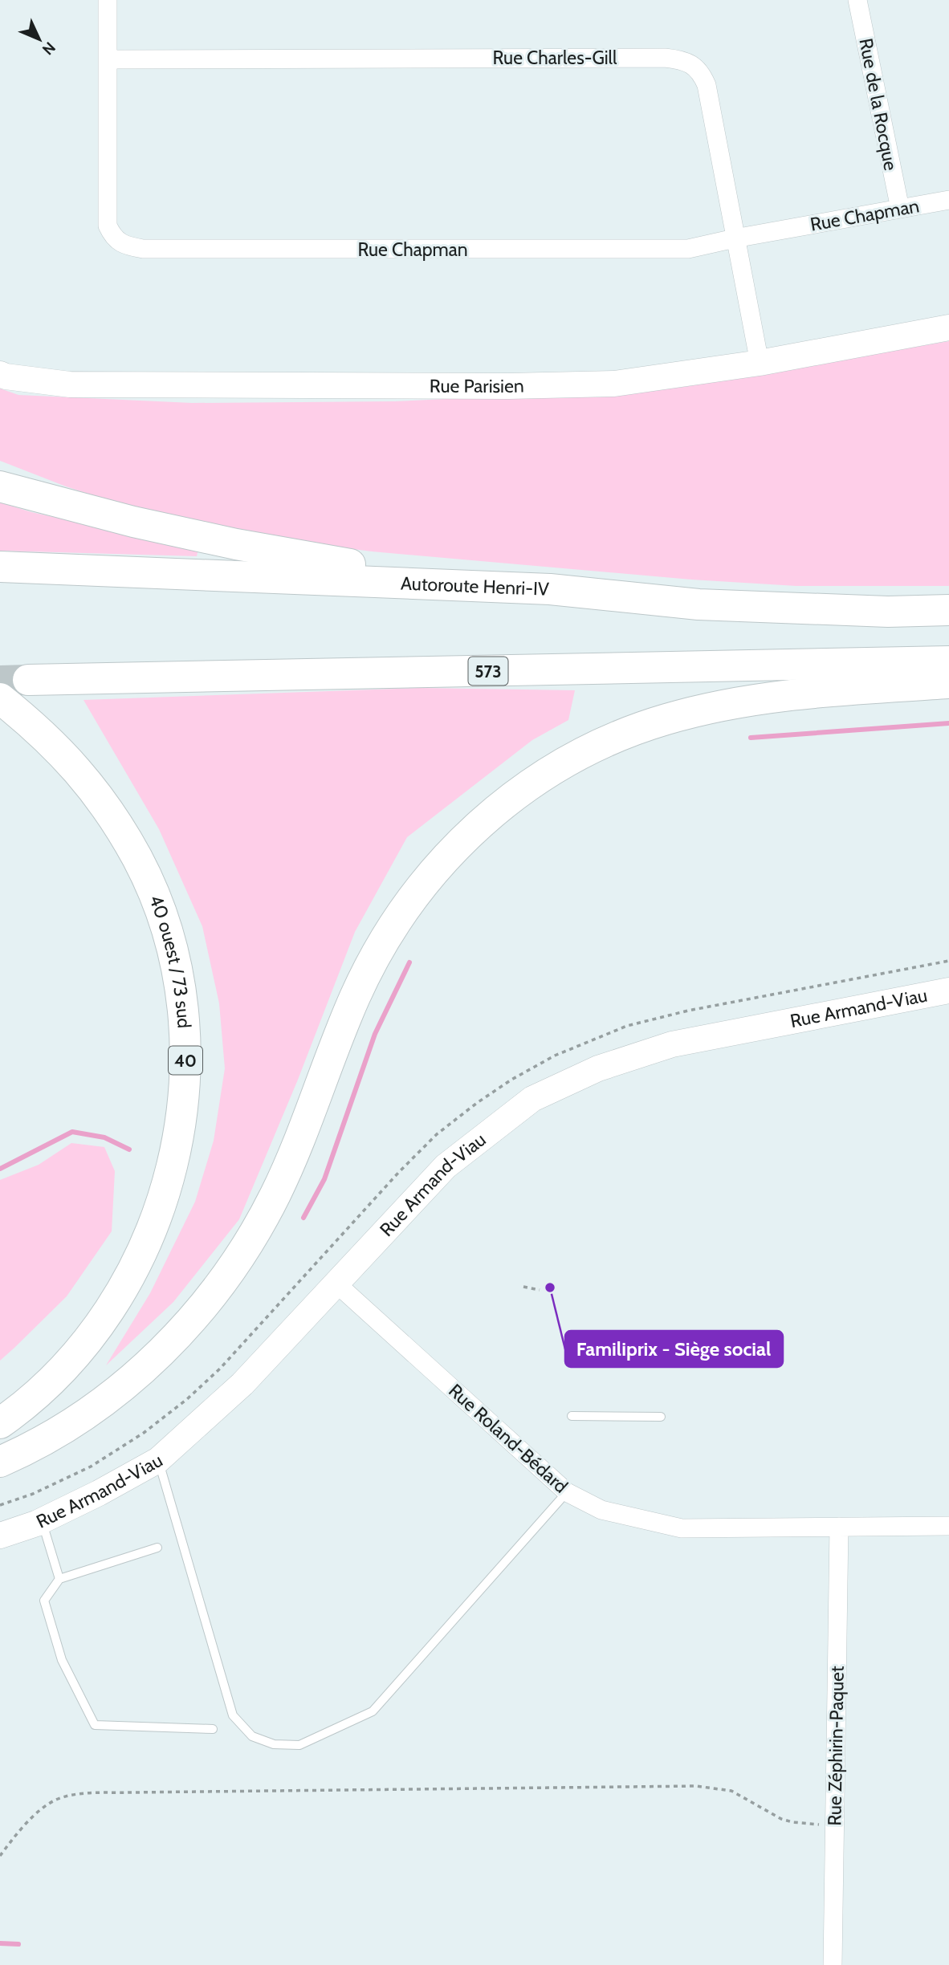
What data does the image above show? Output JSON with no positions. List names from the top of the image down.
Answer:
{
  "streets": {
    "highway": [
      "Autoroute Henri-IV",
      "573",
      "40 ouest / 73 sud",
      "40"
    ],
    "street": [
      "Rue Charles-Gill",
      "Rue de la Rocque",
      "Rue Chapman",
      "Rue Parisien",
      "Rue Armand-Viau",
      "Rue Roland-Bédard",
      "Rue Zéphirin-Paquet"
    ]
  },
  "crossings": [
    ["Rue Charles-Gill", "Rue Chapman"],
    ["Rue Charles-Gill", "Rue Parisien"],
    ["Rue de la Rocque", "Rue Chapman"],
    ["Rue Armand-Viau", "Rue Roland-Bédard"],
    ["Rue Roland-Bédard", "Rue Zéphirin-Paquet"]
  ],
  "places": ["Familiprix - Siège social"],
  "north": "bottom right"
}
